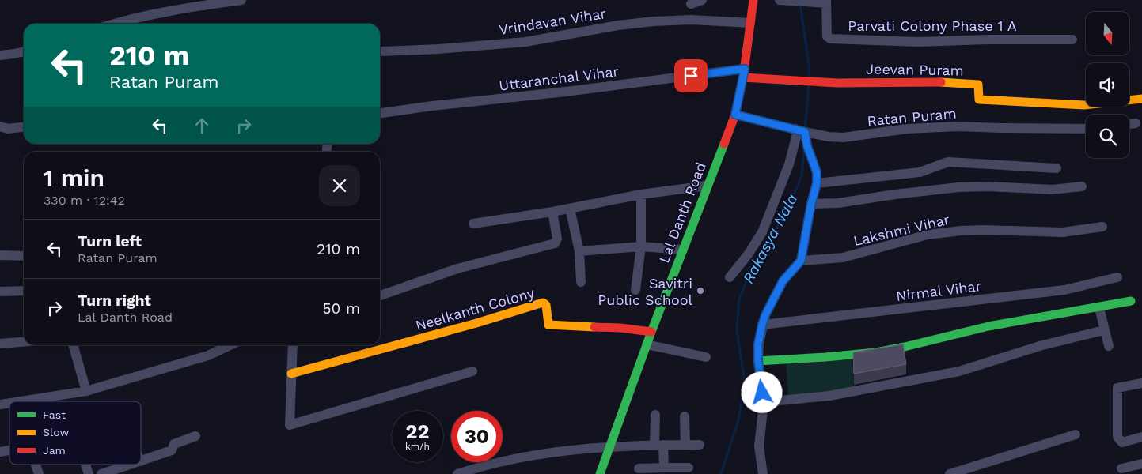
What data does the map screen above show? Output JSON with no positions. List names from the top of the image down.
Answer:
{
  "streets": {
    "street": [
      "Vrindavan Vihar",
      "Parvati Colony Phase 1 A",
      "Jeevan Puram",
      "Uttaranchal Vihar",
      "Ratan Puram",
      "Lal Danth Road",
      "Lakshmi Vihar",
      "Nirmal Vihar",
      "Neelkanth Colony"
    ]
  },
  "crossings": [
    ["Vrindavan Vihar", "Lal Danth Road"],
    ["Jeevan Puram", "Uttaranchal Vihar"],
    ["Jeevan Puram", "Lal Danth Road"],
    ["Uttaranchal Vihar", "Lal Danth Road"],
    ["Ratan Puram", "Lal Danth Road"],
    ["Lal Danth Road", "Neelkanth Colony"]
  ],
  "water": ["Rakasya Nala"],
  "places": ["Savitri Public School"],
  "legend": ["Fast", "Slow", "Jam"],
  "north": "bottom",
  "page": {
    "turn": ["210 m", "Ratan Puram"],
    "heading": ["1 min", "330 m · 12:42"],
    "list": [
      {
        "name": "Turn left",
        "note": "Ratan Puram",
        "value": "210 m"
      },
      {
        "name": "Turn right",
        "note": "Lal Danth Road",
        "value": "50 m"
      }
    ],
    "speed": "22 km/h",
    "limit": "30"
  }
}
